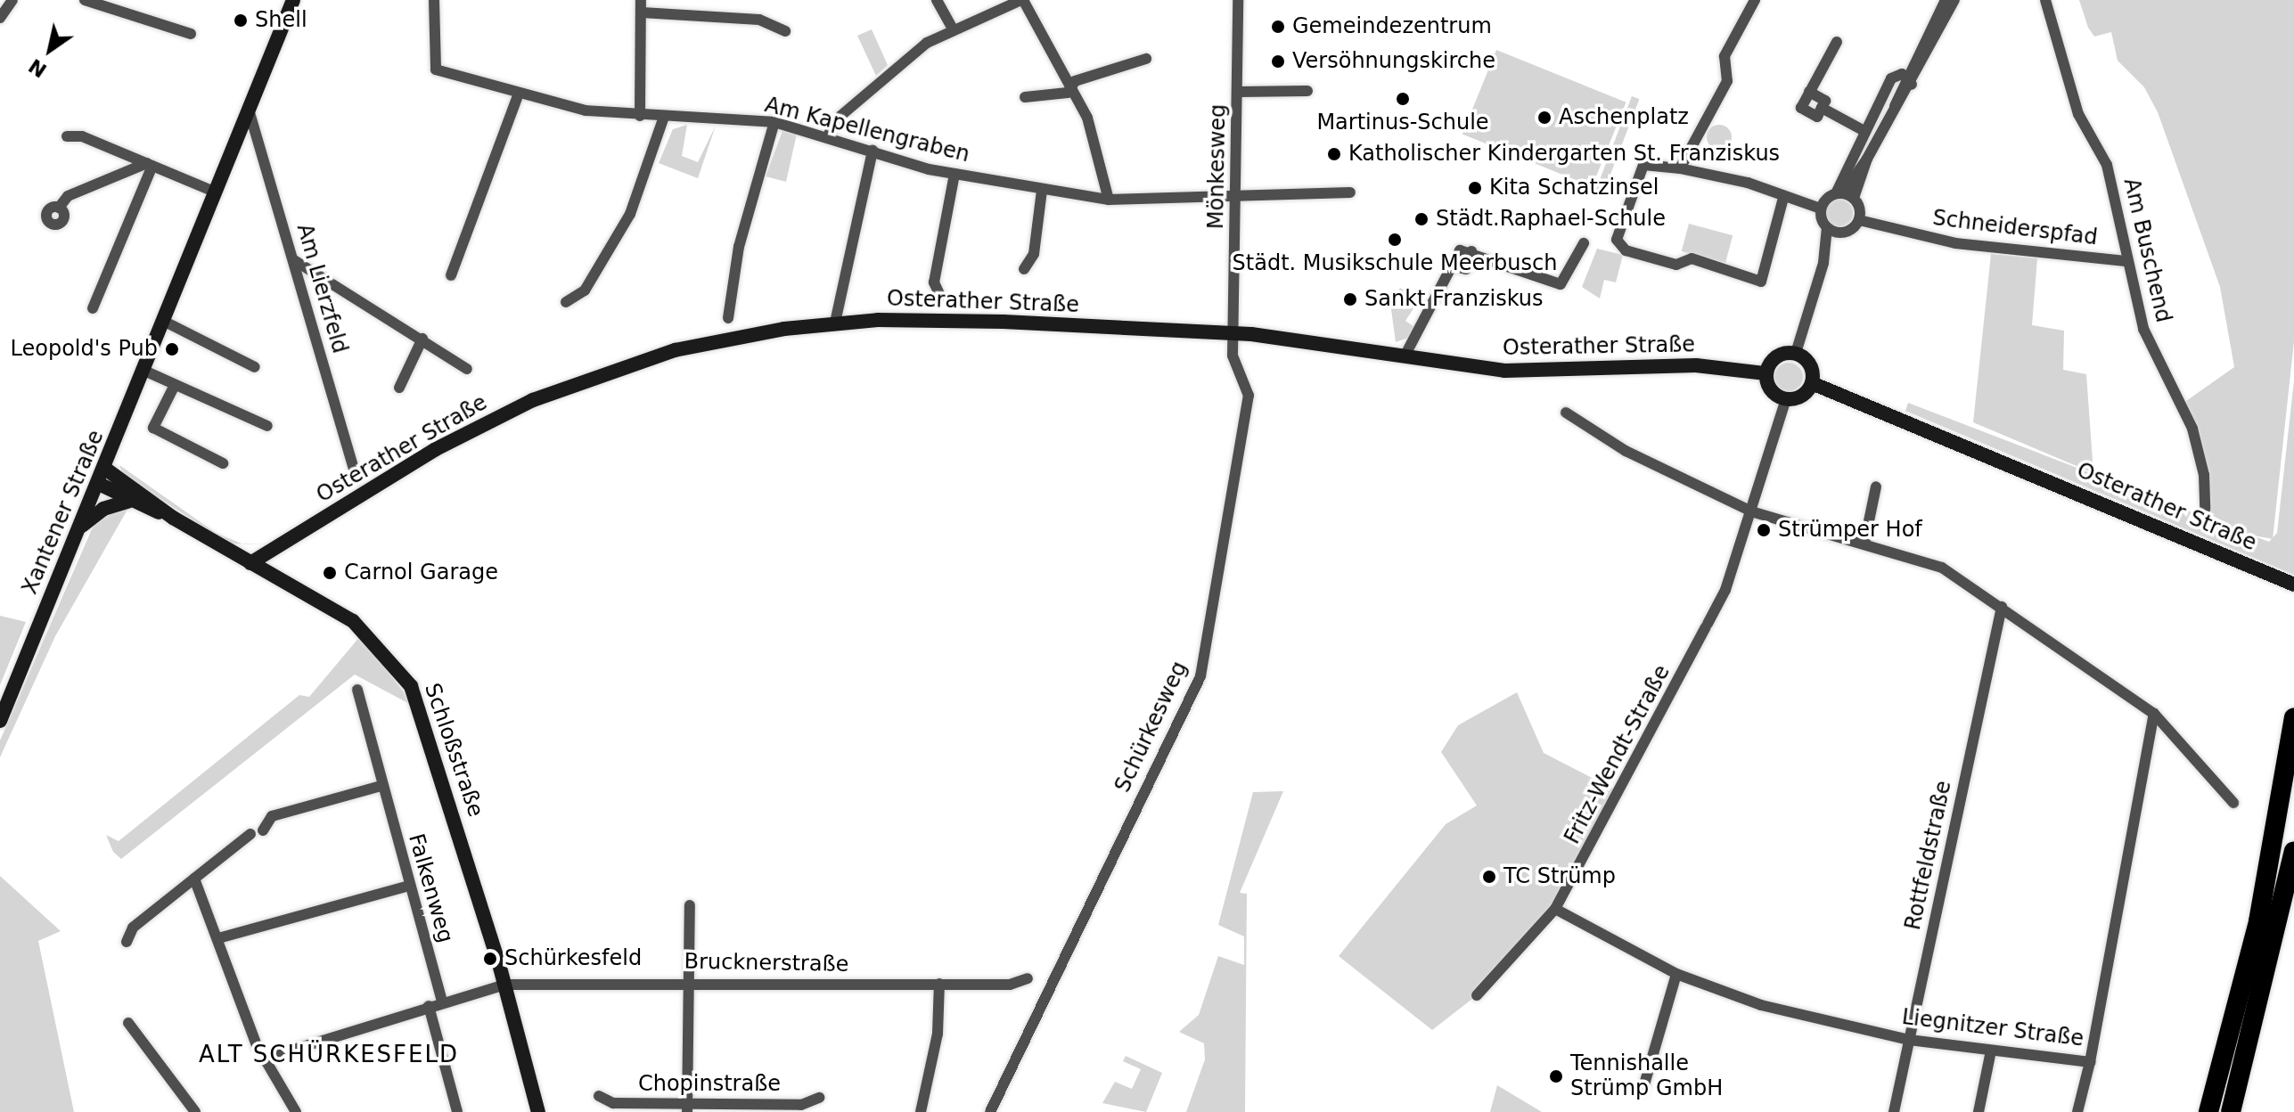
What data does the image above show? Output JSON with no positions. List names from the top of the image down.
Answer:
{
  "streets": {
    "main road": ["Osterather Straße", "Xantener Straße", "Schloßstraße"],
    "street": [
      "Am Kapellengraben",
      "Mönkesweg",
      "Schneiderspfad",
      "Am Buschend",
      "Am Lierzfeld",
      "Schürkesweg",
      "Fritz-Wendt-Straße",
      "Rottfeldstraße",
      "Falkenweg",
      "Brucknerstraße",
      "Liegnitzer Straße",
      "Chopinstraße"
    ]
  },
  "crossings": [
    ["Am Kapellengraben", "Mönkesweg"],
    ["Mönkesweg", "Osterather Straße"],
    ["Mönkesweg", "Schürkesweg"],
    ["Schneiderspfad", "Am Buschend"],
    ["Am Lierzfeld", "Xantener Straße"],
    ["Osterather Straße", "Schürkesweg"],
    ["Osterather Straße", "Schloßstraße"],
    ["Osterather Straße", "Fritz-Wendt-Straße"],
    ["Xantener Straße", "Schloßstraße"],
    ["Schloßstraße", "Brucknerstraße"],
    ["Fritz-Wendt-Straße", "Liegnitzer Straße"],
    ["Rottfeldstraße", "Liegnitzer Straße"]
  ],
  "districts": ["ALT SCHÜRKESFELD"],
  "places": [
    "Shell",
    "Gemeindezentrum",
    "Versöhnungskirche",
    "Martinus-Schule",
    "Aschenplatz",
    "Katholischer Kindergarten St. Franziskus",
    "Kita Schatzinsel",
    "Städt.Raphael-Schule",
    "Städt. Musikschule Meerbusch",
    "Sankt Franziskus",
    "Leopold's Pub",
    "Strümper Hof",
    "Carnol Garage",
    "TC Strümp",
    "Schürkesfeld",
    "Tennishalle Strümp GmbH"
  ],
  "north": "bottom left"
}
